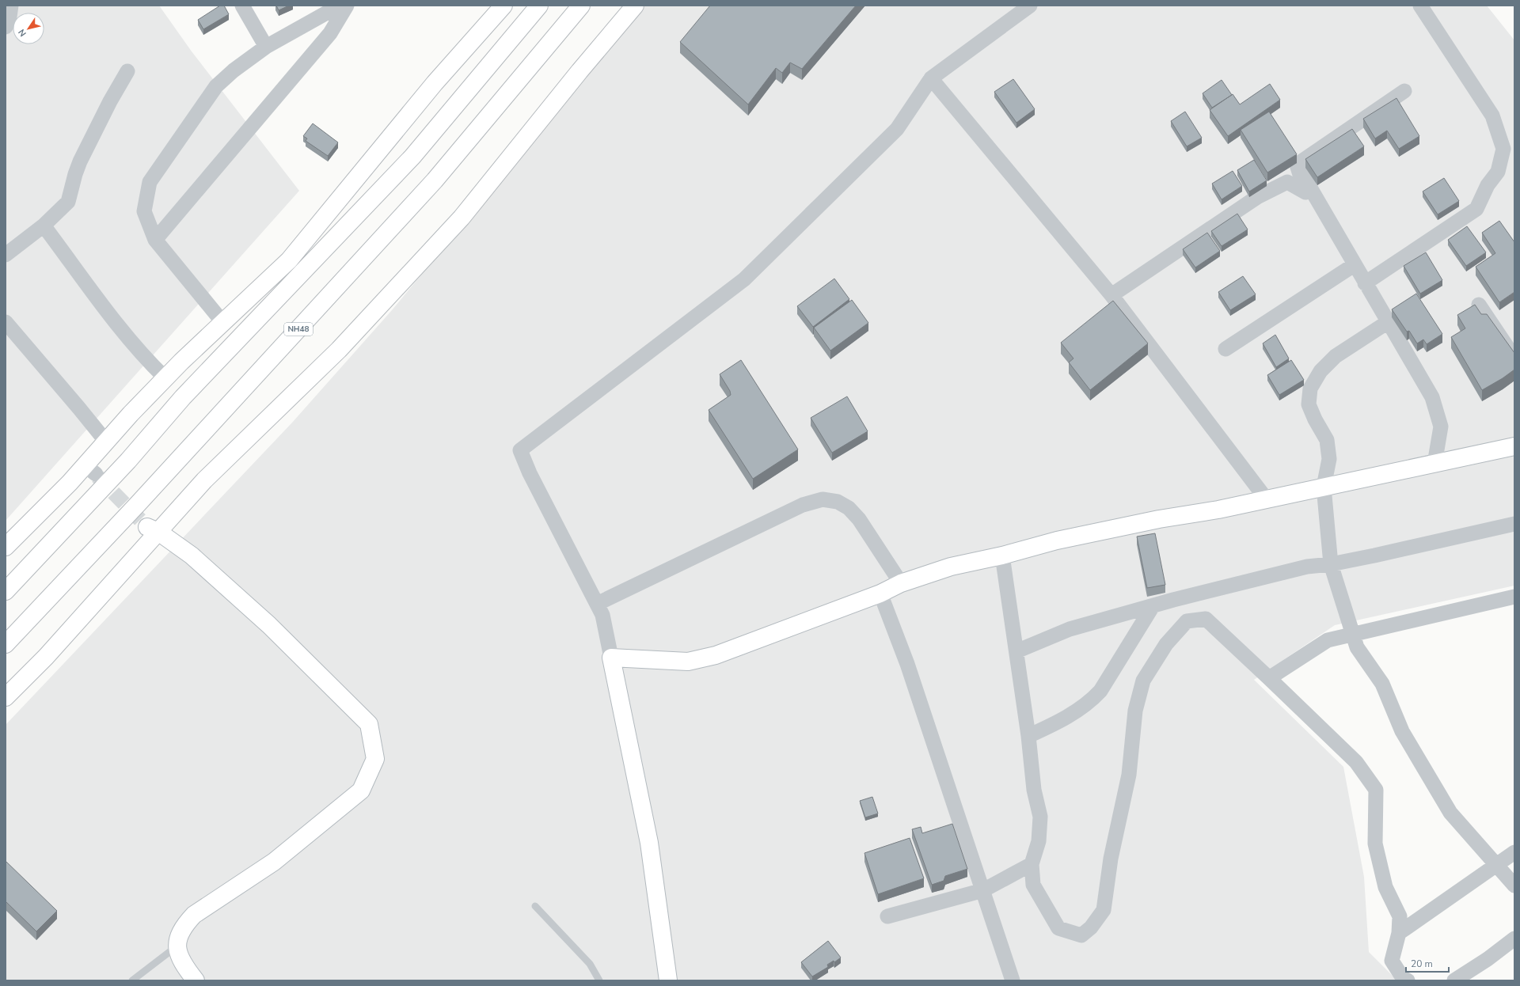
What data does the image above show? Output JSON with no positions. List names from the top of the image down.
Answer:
{
  "streets": {
    "main road": ["NH48"]
  },
  "scale_bar": "20 m",
  "north": "bottom left"
}
